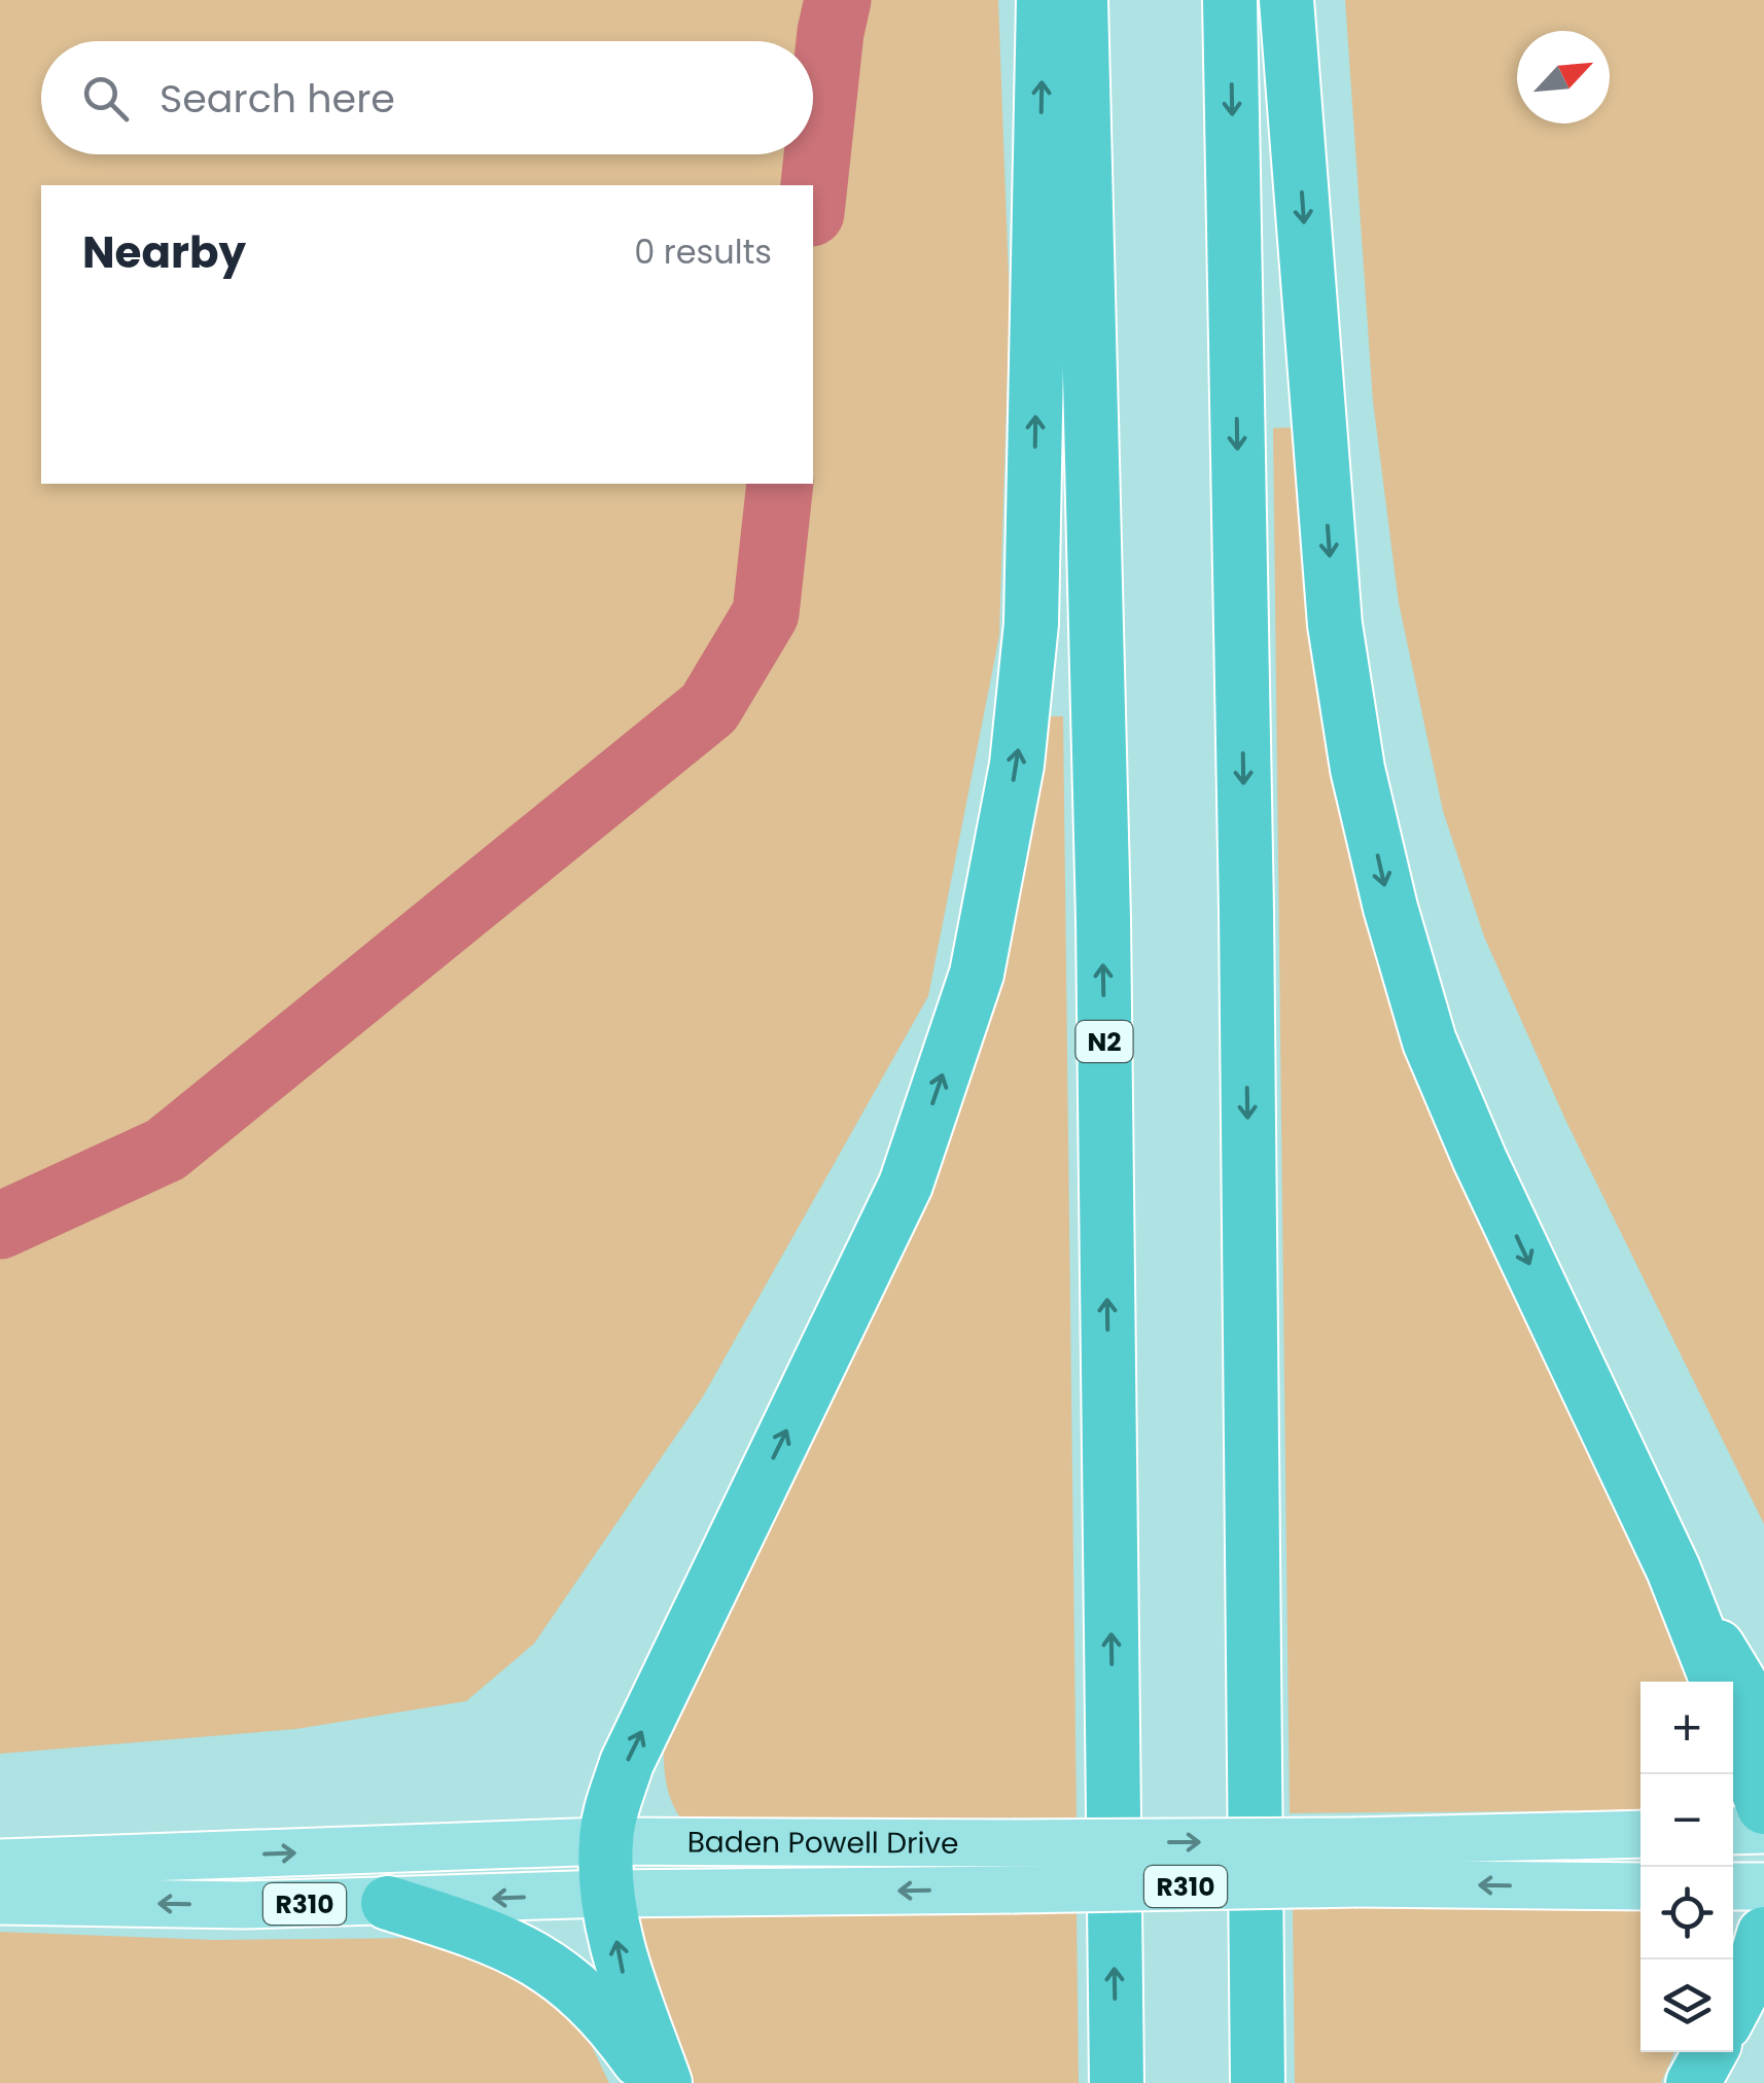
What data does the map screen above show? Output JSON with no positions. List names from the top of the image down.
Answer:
{
  "streets": {
    "highway": ["N2"],
    "main road": ["Baden Powell Drive", "R310"]
  },
  "north": "top right",
  "page": {
    "search": "Search here",
    "heading": ["Nearby", "0 results"],
    "map_buttons": ["+", "−"]
  }
}
